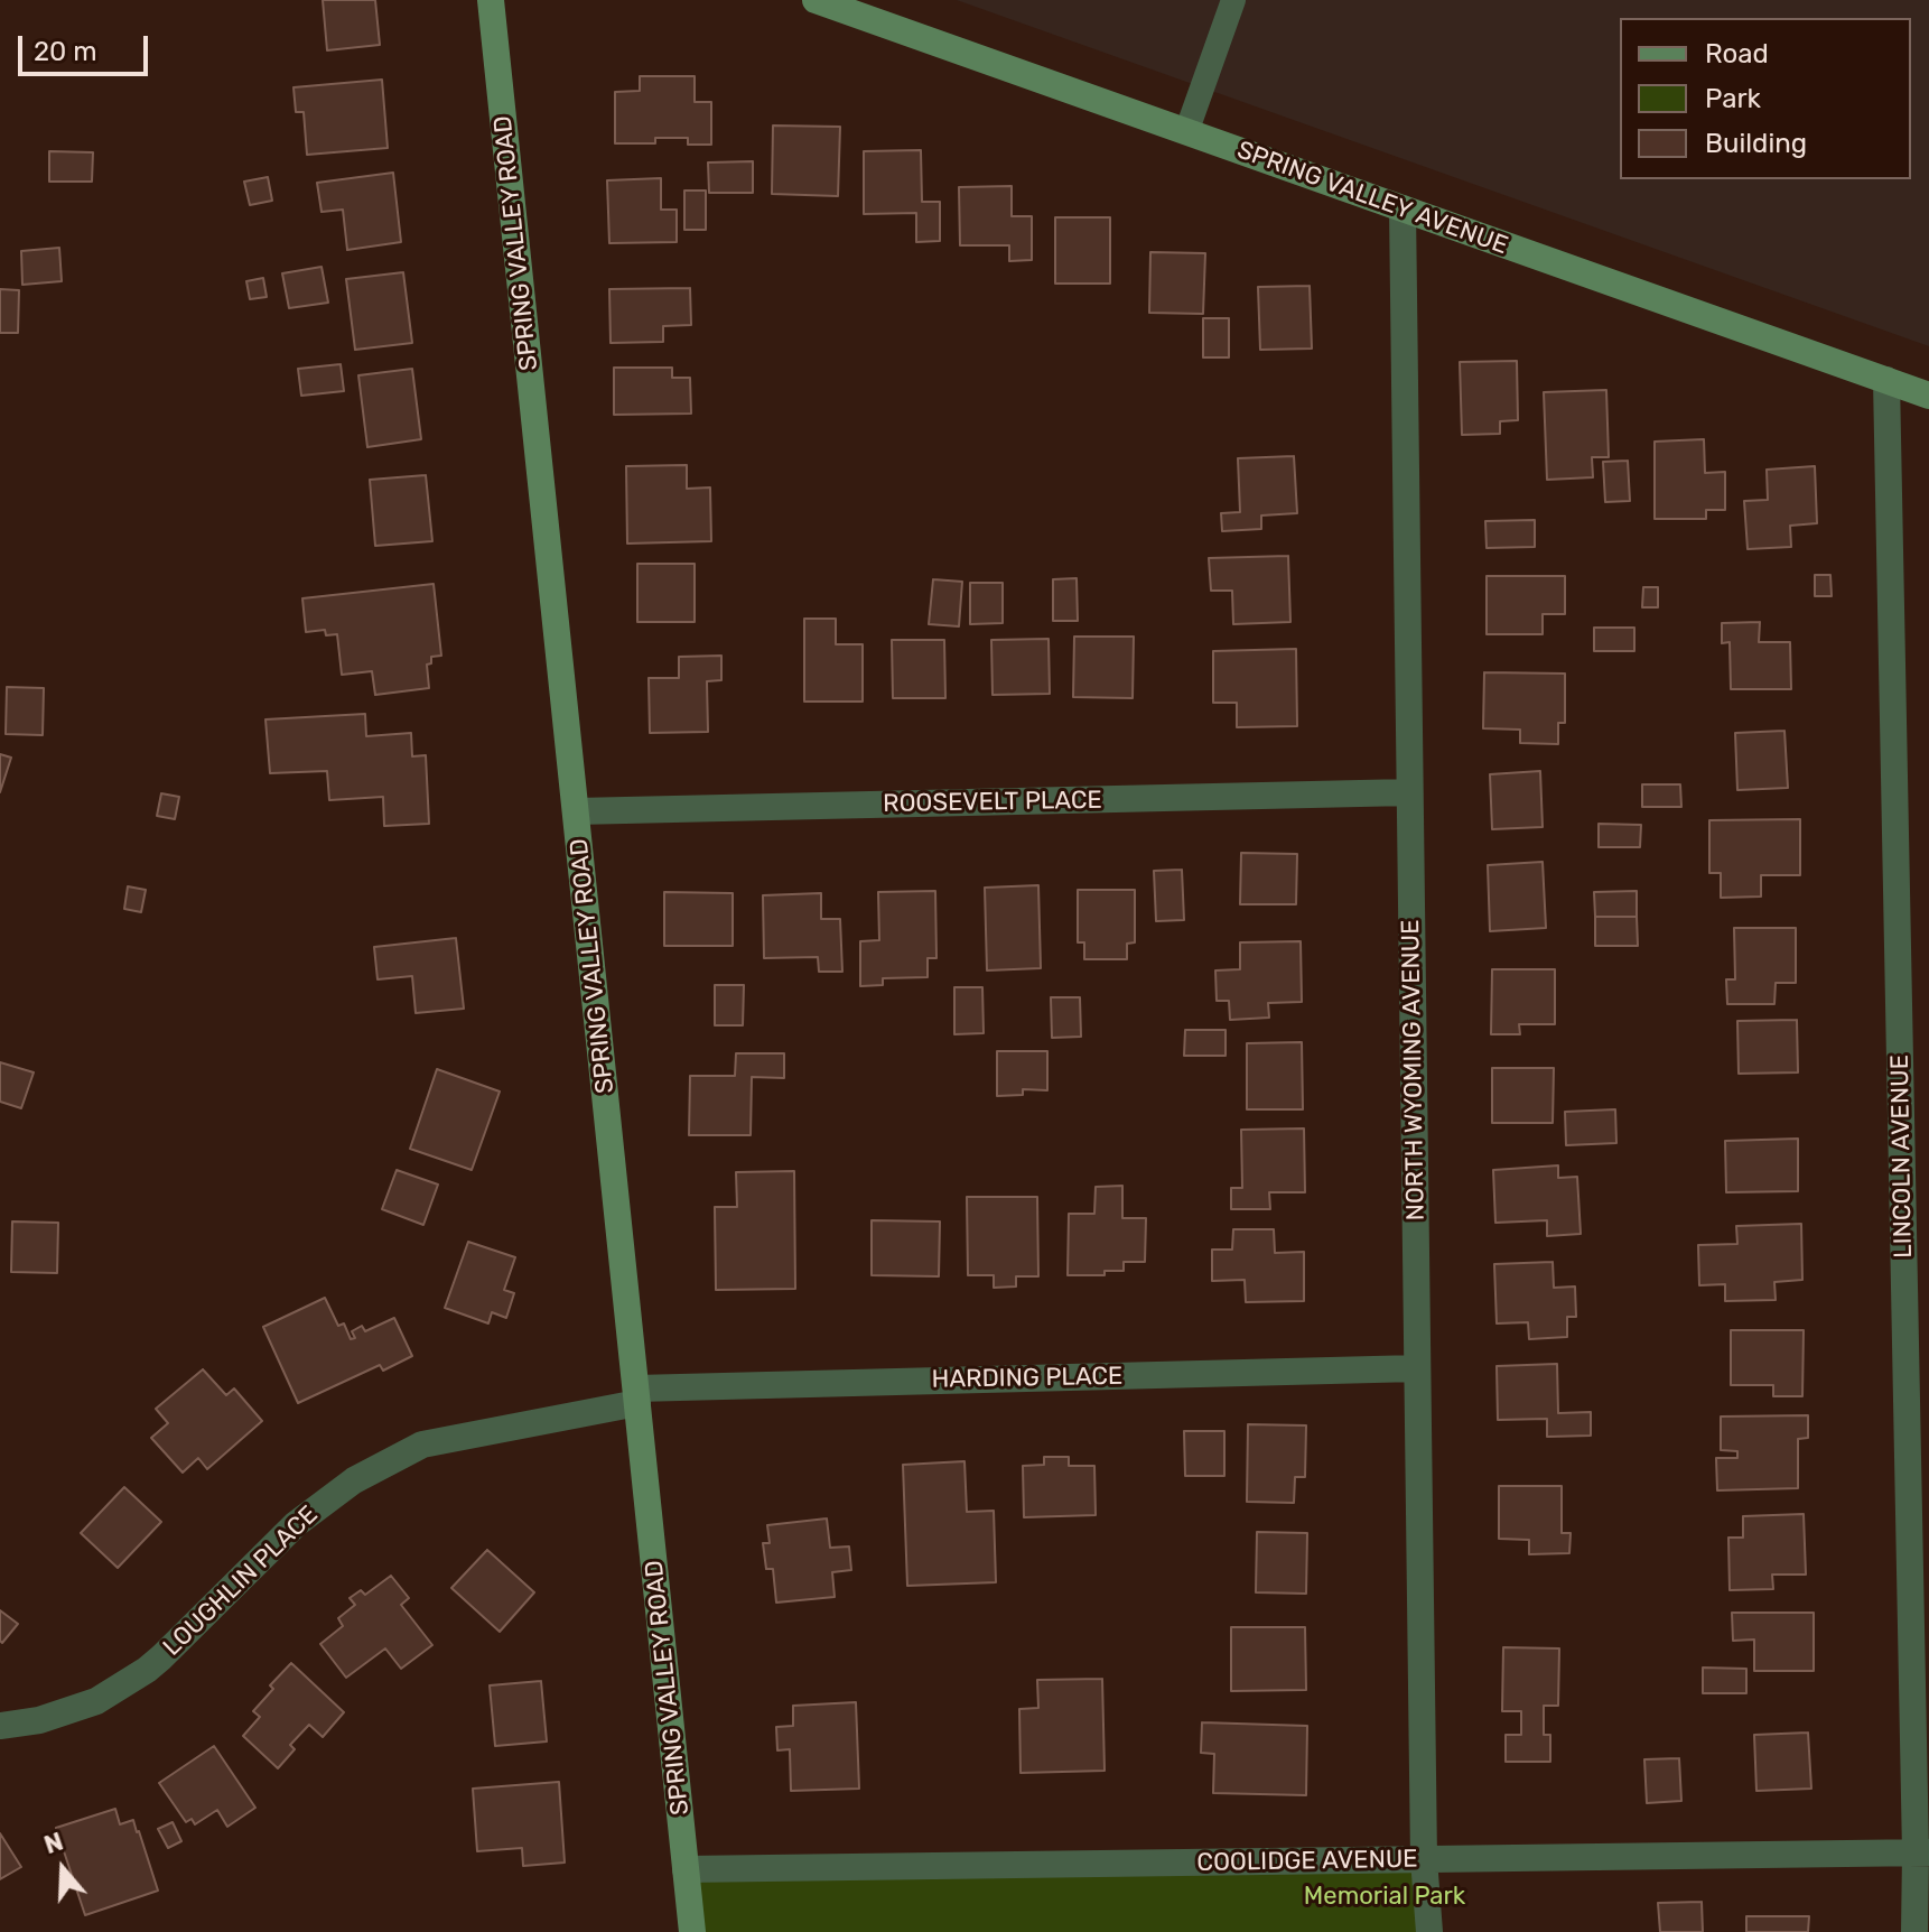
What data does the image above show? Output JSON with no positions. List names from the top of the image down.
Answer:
{
  "streets": {
    "street": [
      "SPRING VALLEY AVENUE",
      "SPRING VALLEY ROAD",
      "ROOSEVELT PLACE",
      "NORTH WYOMING AVENUE",
      "LINCOLN AVENUE",
      "HARDING PLACE",
      "LOUGHLIN PLACE",
      "COOLIDGE AVENUE"
    ]
  },
  "crossings": [
    ["SPRING VALLEY AVENUE", "NORTH WYOMING AVENUE"],
    ["SPRING VALLEY AVENUE", "LINCOLN AVENUE"],
    ["SPRING VALLEY ROAD", "ROOSEVELT PLACE"],
    ["SPRING VALLEY ROAD", "HARDING PLACE"],
    ["SPRING VALLEY ROAD", "LOUGHLIN PLACE"],
    ["SPRING VALLEY ROAD", "COOLIDGE AVENUE"],
    ["ROOSEVELT PLACE", "NORTH WYOMING AVENUE"],
    ["NORTH WYOMING AVENUE", "HARDING PLACE"],
    ["NORTH WYOMING AVENUE", "COOLIDGE AVENUE"],
    ["LINCOLN AVENUE", "COOLIDGE AVENUE"],
    ["HARDING PLACE", "LOUGHLIN PLACE"]
  ],
  "parks": ["Memorial Park"],
  "legend": ["Road", "Park", "Building"],
  "scale_bar": "20 m",
  "north": "top"
}
